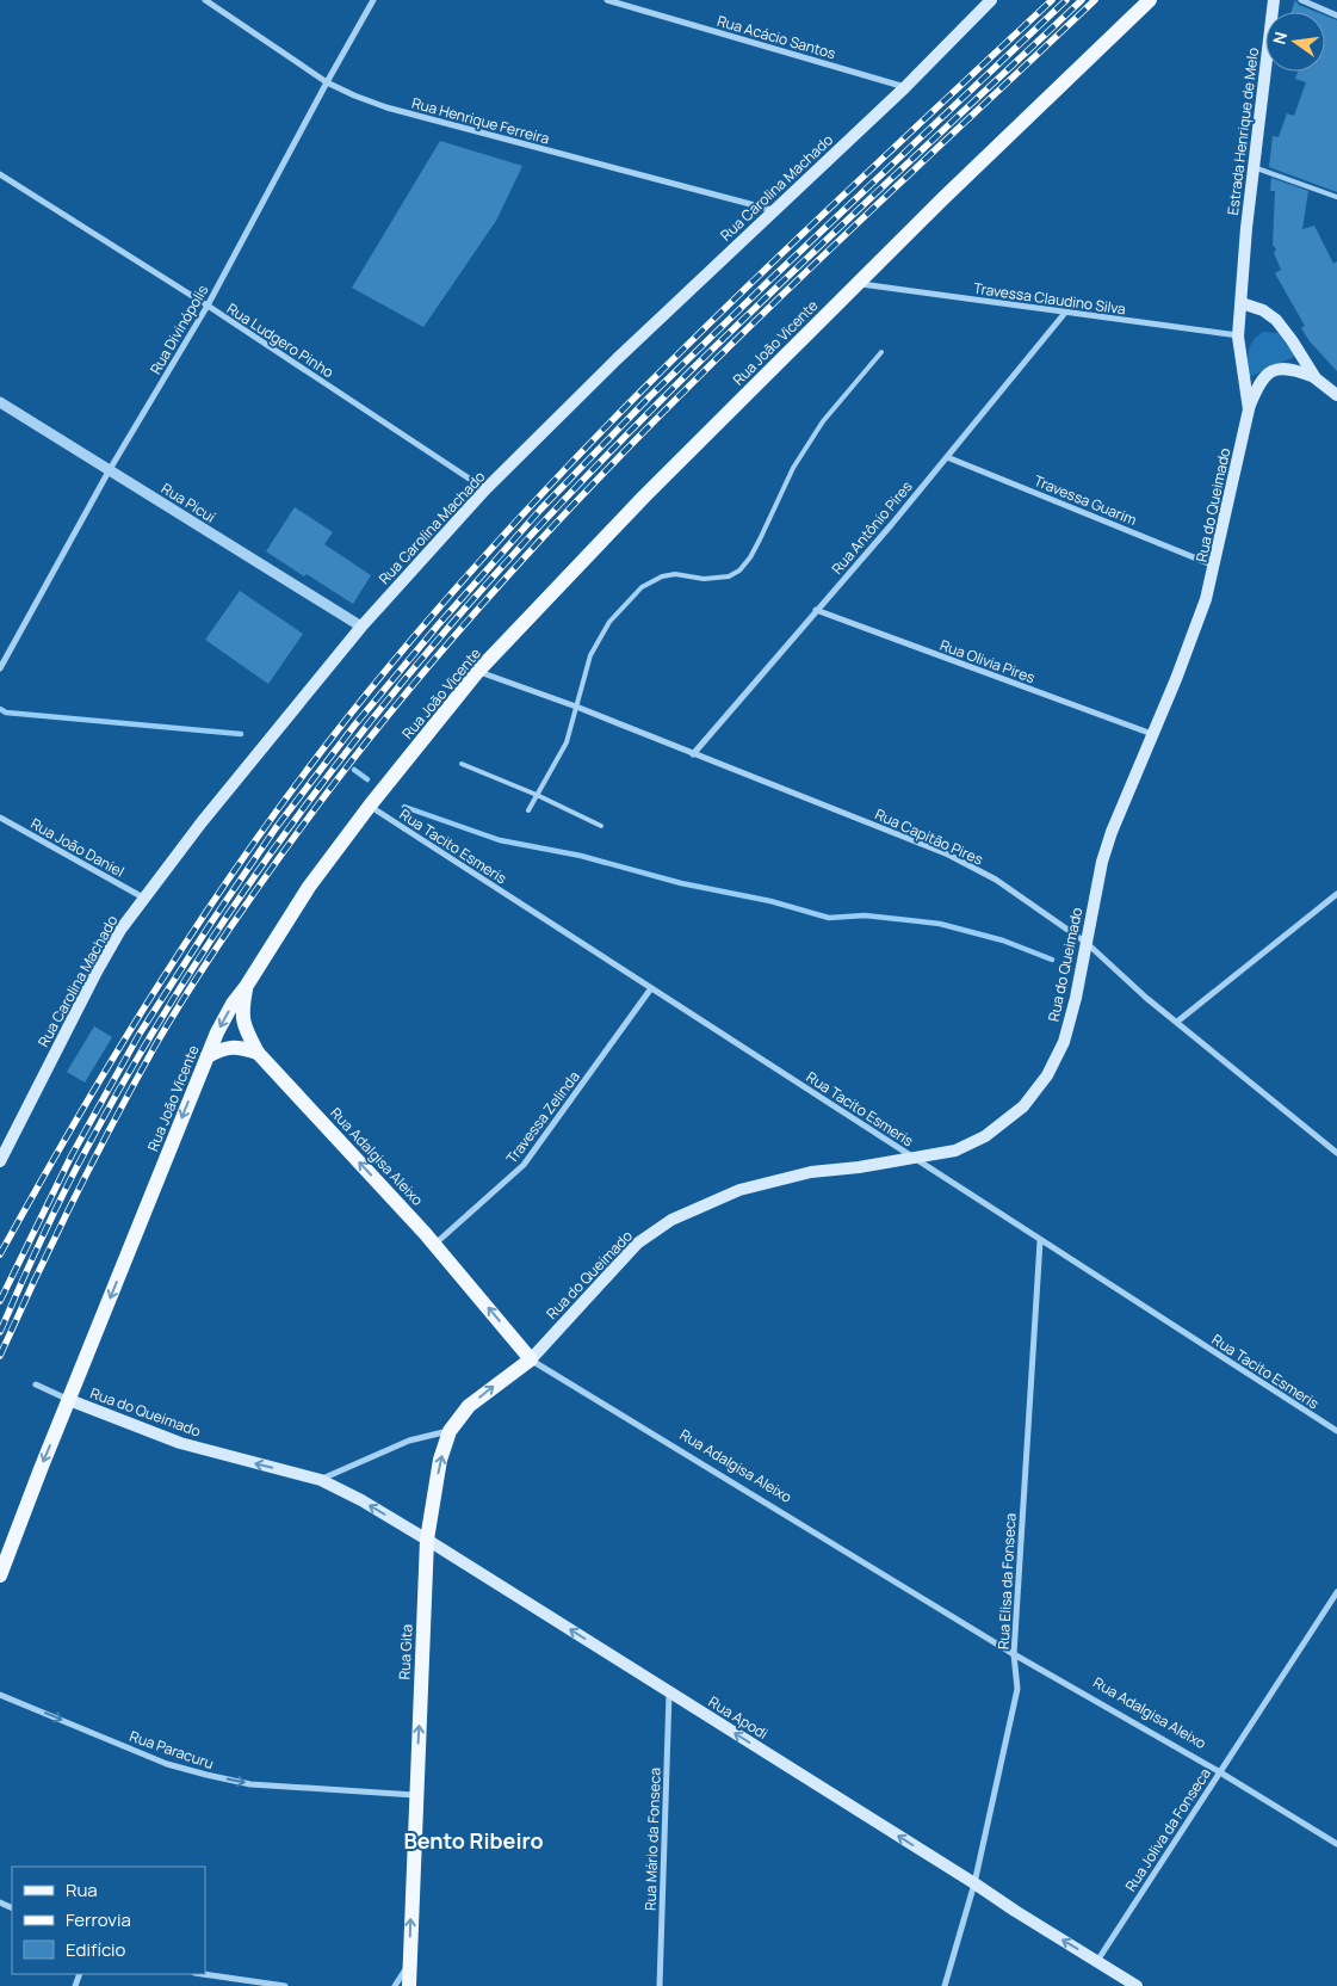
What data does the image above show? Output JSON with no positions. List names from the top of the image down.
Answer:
{
  "streets": {
    "main road": [
      "Estrada Henrique de Melo",
      "Rua Carolina Machado",
      "Rua João Vicente",
      "Rua do Queimado",
      "Rua Adalgisa Aleixo",
      "Rua Gita",
      "Rua Apodi"
    ],
    "street": [
      "Rua Acácio Santos",
      "Rua Henrique Ferreira",
      "Travessa Claudino Silva",
      "Rua Divinópolis",
      "Rua Ludgero Pinho",
      "Travessa Guarim",
      "Rua Picuí",
      "Rua Antônio Pires",
      "Rua Olivia Pires",
      "Rua Capitão Pires",
      "Rua Tacito Esmeris",
      "Rua João Daniel",
      "Travessa Zelinda",
      "Rua Elisa da Fonseca",
      "Rua Paracuru",
      "Rua Joliva da Fonseca",
      "Rua Mário da Fonseca"
    ]
  },
  "crossings": [
    ["Rua Acácio Santos", "Rua Carolina Machado"],
    ["Rua Henrique Ferreira", "Rua Carolina Machado"],
    ["Rua Henrique Ferreira", "Rua Divinópolis"],
    ["Estrada Henrique de Melo", "Rua do Queimado"],
    ["Rua Carolina Machado", "Rua Ludgero Pinho"],
    ["Rua Carolina Machado", "Rua Picuí"],
    ["Rua Carolina Machado", "Rua João Daniel"],
    ["Travessa Claudino Silva", "Rua João Vicente"],
    ["Travessa Claudino Silva", "Rua do Queimado"],
    ["Travessa Claudino Silva", "Rua Antônio Pires"],
    ["Rua Divinópolis", "Rua Ludgero Pinho"],
    ["Rua Divinópolis", "Rua Picuí"],
    ["Rua João Vicente", "Rua do Queimado"],
    ["Rua João Vicente", "Rua Capitão Pires"],
    ["Rua João Vicente", "Rua Tacito Esmeris"],
    ["Rua João Vicente", "Rua Adalgisa Aleixo"],
    ["Travessa Guarim", "Rua do Queimado"],
    ["Travessa Guarim", "Rua Antônio Pires"],
    ["Rua do Queimado", "Rua Olivia Pires"],
    ["Rua do Queimado", "Rua Capitão Pires"],
    ["Rua do Queimado", "Rua Tacito Esmeris"],
    ["Rua do Queimado", "Rua Adalgisa Aleixo"],
    ["Rua do Queimado", "Rua Gita"],
    ["Rua do Queimado", "Rua Apodi"],
    ["Rua Antônio Pires", "Rua Olivia Pires"],
    ["Rua Antônio Pires", "Rua Capitão Pires"],
    ["Rua Tacito Esmeris", "Travessa Zelinda"],
    ["Rua Tacito Esmeris", "Rua Elisa da Fonseca"],
    ["Travessa Zelinda", "Rua Adalgisa Aleixo"],
    ["Rua Adalgisa Aleixo", "Rua Elisa da Fonseca"],
    ["Rua Adalgisa Aleixo", "Rua Gita"],
    ["Rua Adalgisa Aleixo", "Rua Joliva da Fonseca"],
    ["Rua Elisa da Fonseca", "Rua Apodi"],
    ["Rua Gita", "Rua Apodi"],
    ["Rua Gita", "Rua Paracuru"],
    ["Rua Apodi", "Rua Joliva da Fonseca"],
    ["Rua Apodi", "Rua Mário da Fonseca"]
  ],
  "one_way": ["Rua Gita", "Rua Apodi", "Rua Paracuru"],
  "districts": ["Bento Ribeiro"],
  "legend": ["Rua", "Ferrovia", "Edifício"],
  "north": "left"
}
